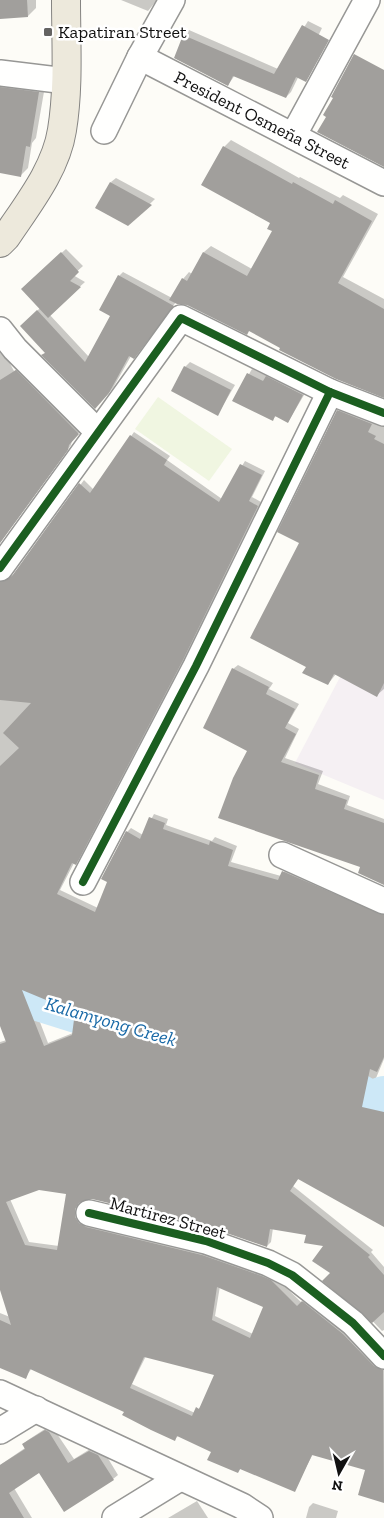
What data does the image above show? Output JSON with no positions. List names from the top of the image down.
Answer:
{
  "streets": {
    "street": ["President Osmeña Street", "Martirez Street"]
  },
  "water": ["Kalamyong Creek"],
  "places": {
    "transit": ["Kapatiran Street"]
  },
  "north": "bottom"
}
